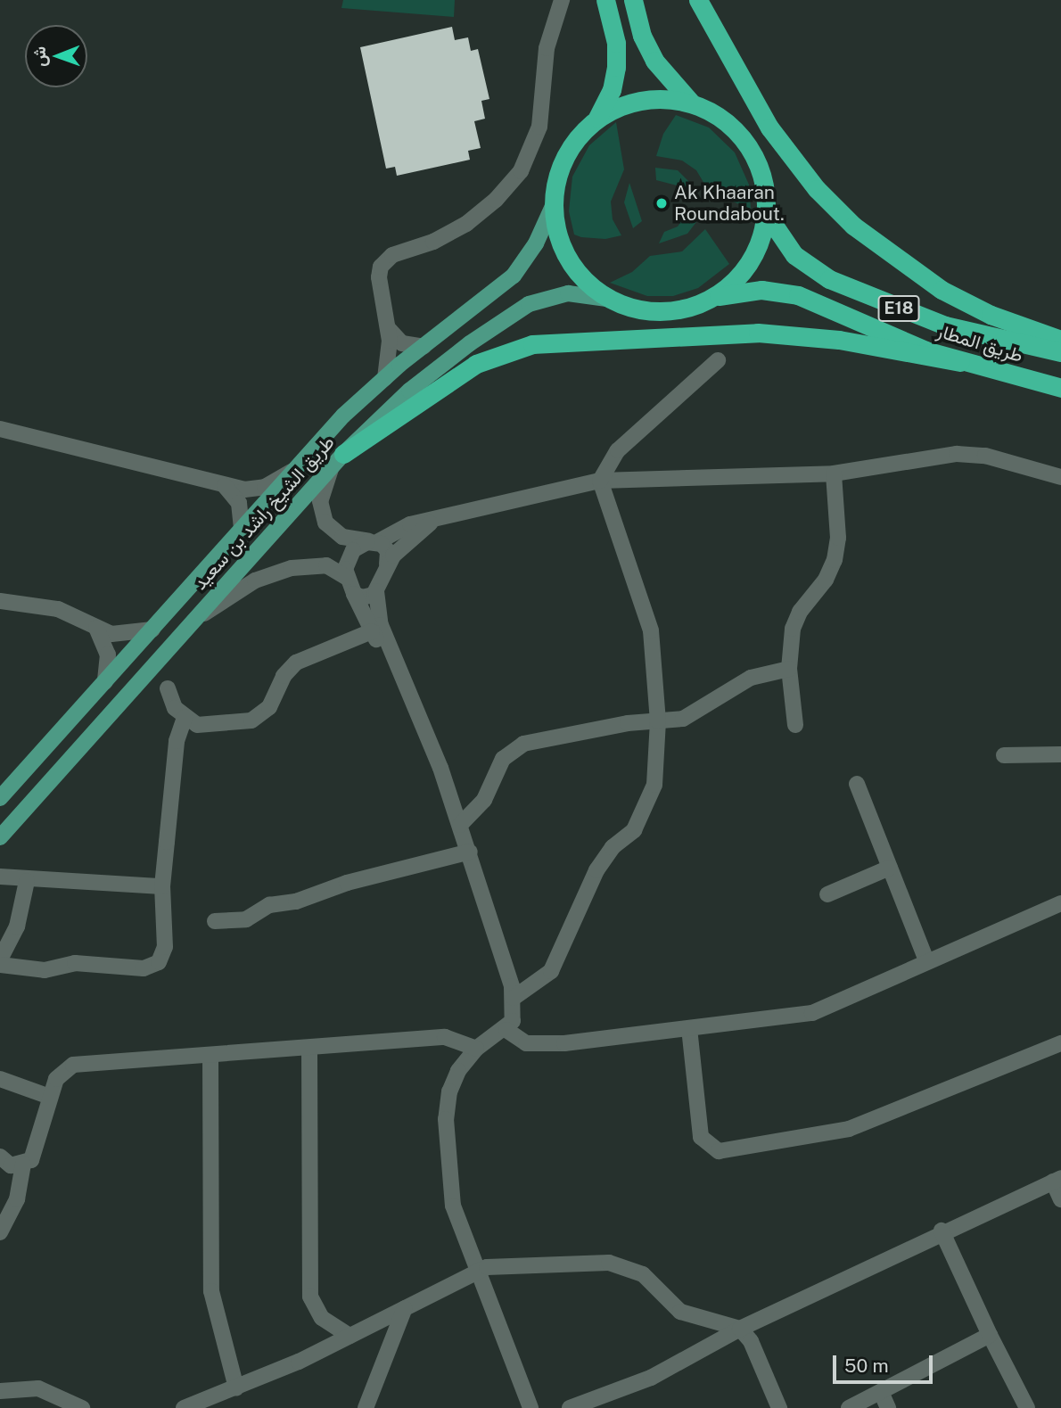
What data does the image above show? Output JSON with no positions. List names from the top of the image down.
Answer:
{
  "streets": {
    "highway": ["E18", "طريق المطار"],
    "main road": ["طريق الشيخ راشد بن سعيد"]
  },
  "crossings": [
    ["طريق المطار", "طريق الشيخ راشد بن سعيد"]
  ],
  "places": ["Ak Khaaran Roundabout."],
  "scale_bar": "50 m",
  "north": "left"
}
